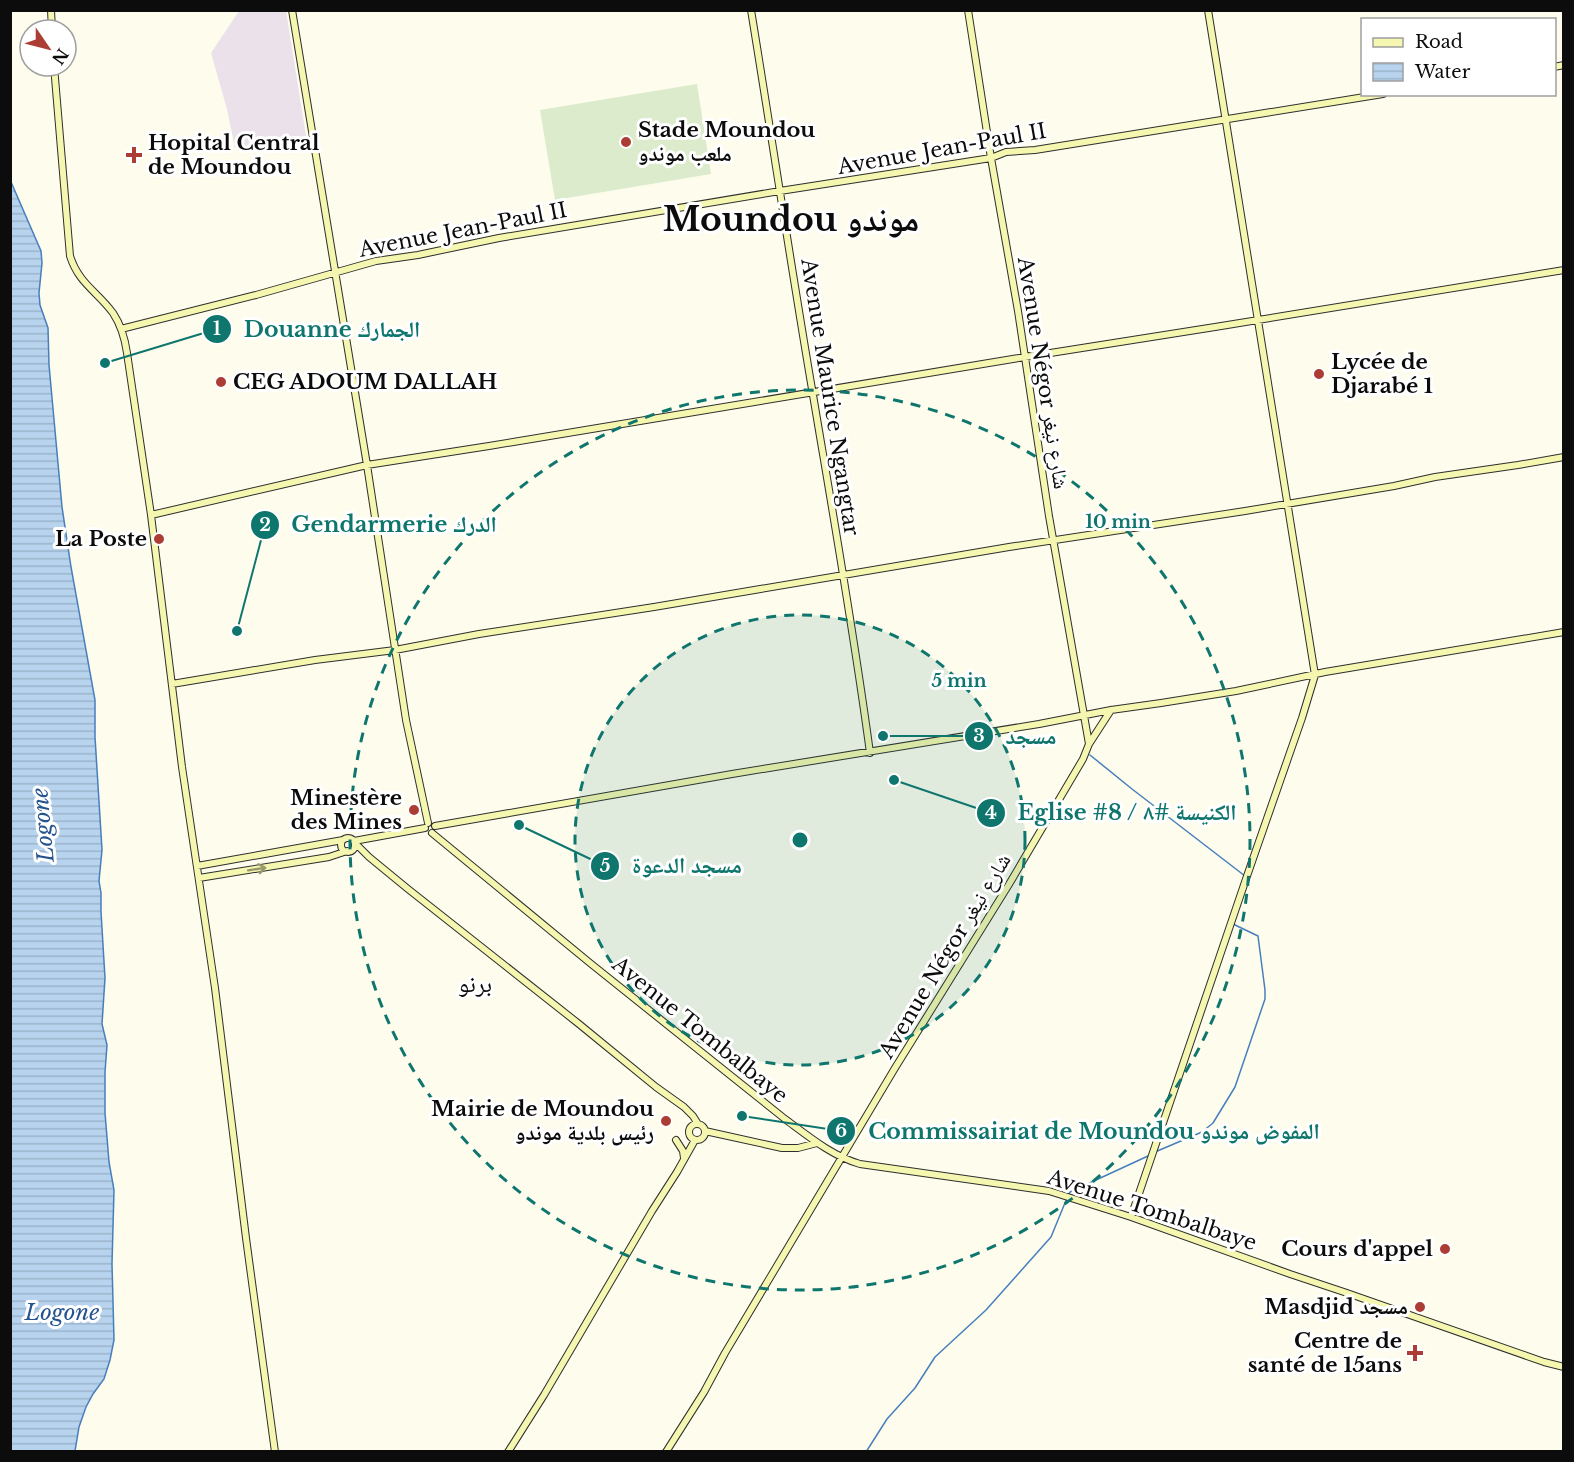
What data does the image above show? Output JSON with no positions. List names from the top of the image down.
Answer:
{
  "streets": {
    "street": [
      "Avenue Jean-Paul II",
      "Avenue Négor شارع نيغر",
      "Avenue Maurice Ngangtar",
      "Avenue Tombalbaye"
    ]
  },
  "crossings": [
    ["Avenue Jean-Paul II", "Avenue Négor شارع نيغر"],
    ["Avenue Jean-Paul II", "Avenue Maurice Ngangtar"],
    ["Avenue Négor شارع نيغر", "Avenue Tombalbaye"]
  ],
  "districts": ["Moundou موندو", "برنو"],
  "water": ["Logone"],
  "places": {
    "other": [
      "Stade Moundou ملعب موندو",
      "Douanne الجمارك",
      "Lycée de Djarabé 1",
      "CEG ADOUM DALLAH",
      "La Poste",
      "Gendarmerie الدرك",
      "مسجد",
      "Eglise #8 / الكنيسة #٨",
      "Minestère des Mines",
      "مسجد الدعوة",
      "Commissairiat de Moundou المفوض موندو",
      "Mairie de Moundou رئيس بلدية موندو",
      "Cours d'appel",
      "Masdjid مسجد"
    ],
    "health": ["Hopital Central de Moundou", "Centre de santé de 15ans"]
  },
  "legend": ["Road", "Water"],
  "north": "bottom right",
  "rings": ["10 min", "5 min"]
}
